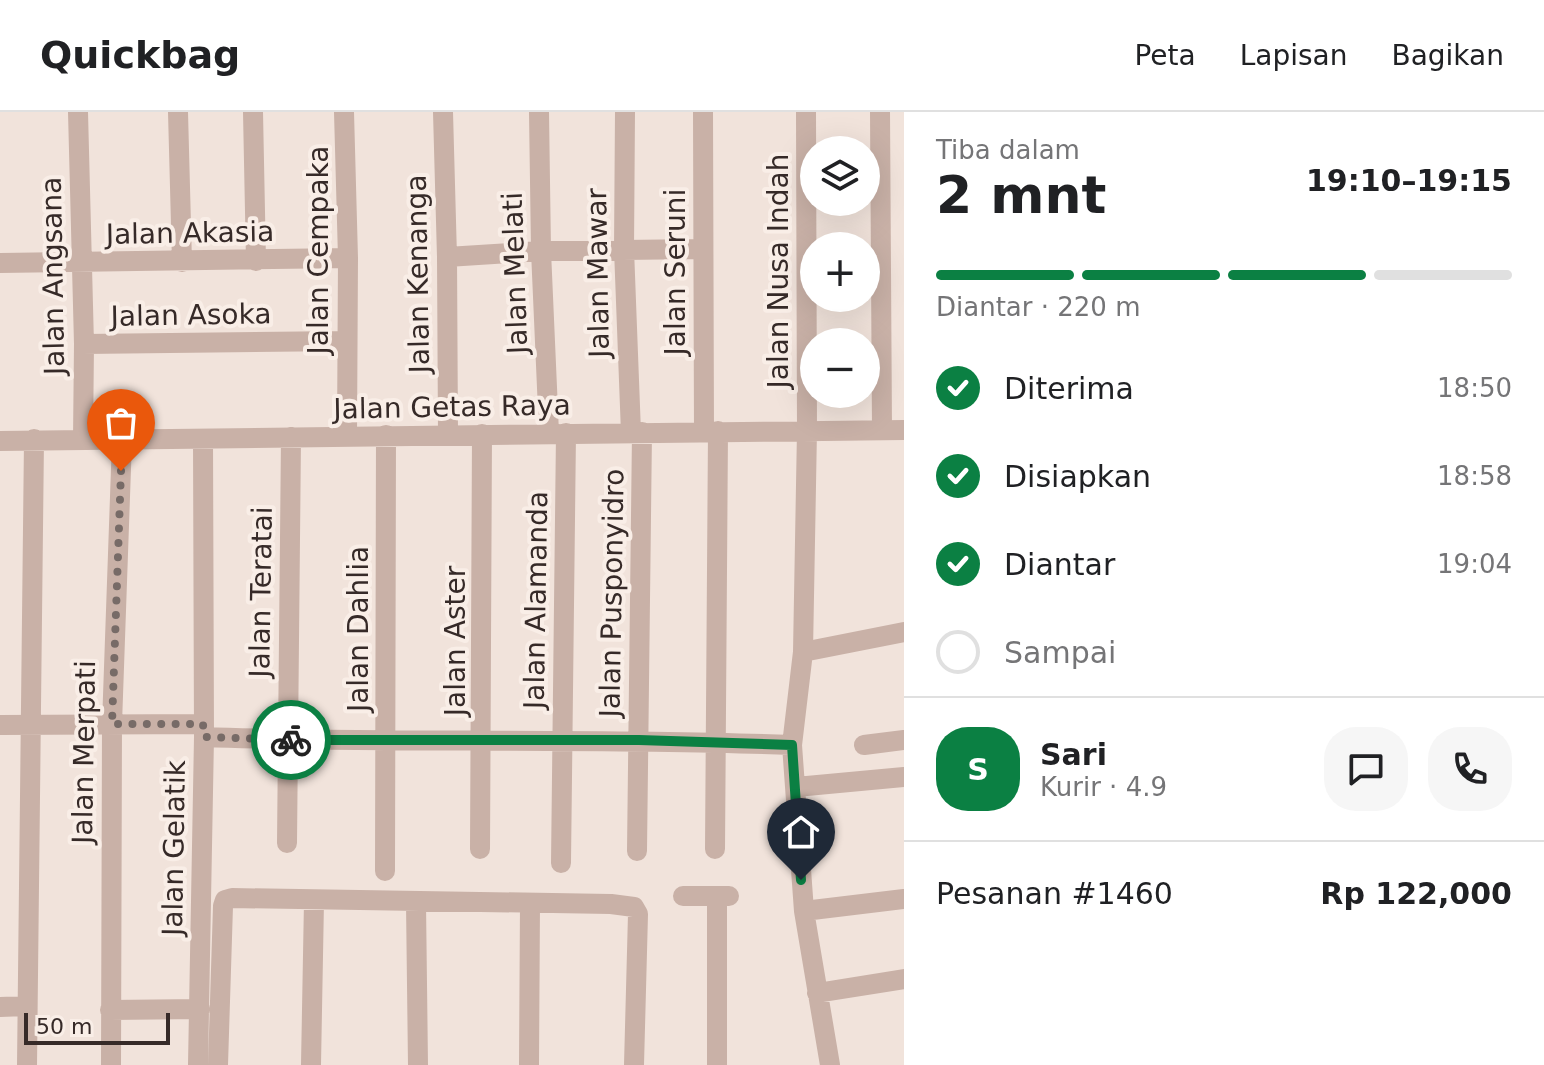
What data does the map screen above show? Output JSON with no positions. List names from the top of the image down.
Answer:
{
  "streets": {
    "street": [
      "Jalan Akasia",
      "Jalan Cempaka",
      "Jalan Nusa Indah",
      "Jalan Seruni",
      "Jalan Melati",
      "Jalan Mawar",
      "Jalan Kenanga",
      "Jalan Angsana",
      "Jalan Asoka",
      "Jalan Getas Raya",
      "Jalan Teratai",
      "Jalan Pusponyidro",
      "Jalan Alamanda",
      "Jalan Dahlia",
      "Jalan Aster",
      "Jalan Merpati",
      "Jalan Gelatik"
    ]
  },
  "crossings": [
    ["Jalan Akasia", "Jalan Cempaka"],
    ["Jalan Akasia", "Jalan Angsana"],
    ["Jalan Cempaka", "Jalan Asoka"],
    ["Jalan Cempaka", "Jalan Getas Raya"],
    ["Jalan Nusa Indah", "Jalan Getas Raya"],
    ["Jalan Seruni", "Jalan Getas Raya"],
    ["Jalan Melati", "Jalan Getas Raya"],
    ["Jalan Melati", "Jalan Alamanda"],
    ["Jalan Mawar", "Jalan Getas Raya"],
    ["Jalan Mawar", "Jalan Pusponyidro"],
    ["Jalan Kenanga", "Jalan Getas Raya"],
    ["Jalan Angsana", "Jalan Asoka"],
    ["Jalan Angsana", "Jalan Getas Raya"],
    ["Jalan Getas Raya", "Jalan Teratai"],
    ["Jalan Getas Raya", "Jalan Pusponyidro"],
    ["Jalan Getas Raya", "Jalan Alamanda"],
    ["Jalan Getas Raya", "Jalan Dahlia"],
    ["Jalan Getas Raya", "Jalan Aster"],
    ["Jalan Getas Raya", "Jalan Merpati"],
    ["Jalan Getas Raya", "Jalan Gelatik"]
  ],
  "scale_bar": "50 m",
  "page": {
    "header": "Quickbag",
    "nav": ["Peta", "Lapisan", "Bagikan"],
    "heading": ["2 mnt", "Tiba dalam", "19:10–19:15"],
    "panel": [
      "Sari",
      "Kurir · 4.9",
      "Pesanan #1460",
      "Rp 122,000"
    ],
    "map_buttons": ["+", "−"],
    "bar": "Diantar · 220 m",
    "list": [
      ["Diterima", "18:50"],
      ["Disiapkan", "18:58"],
      ["Diantar", "19:04"],
      "Sampai"
    ],
    "round": "S",
    "scale": "50 m"
  }
}
